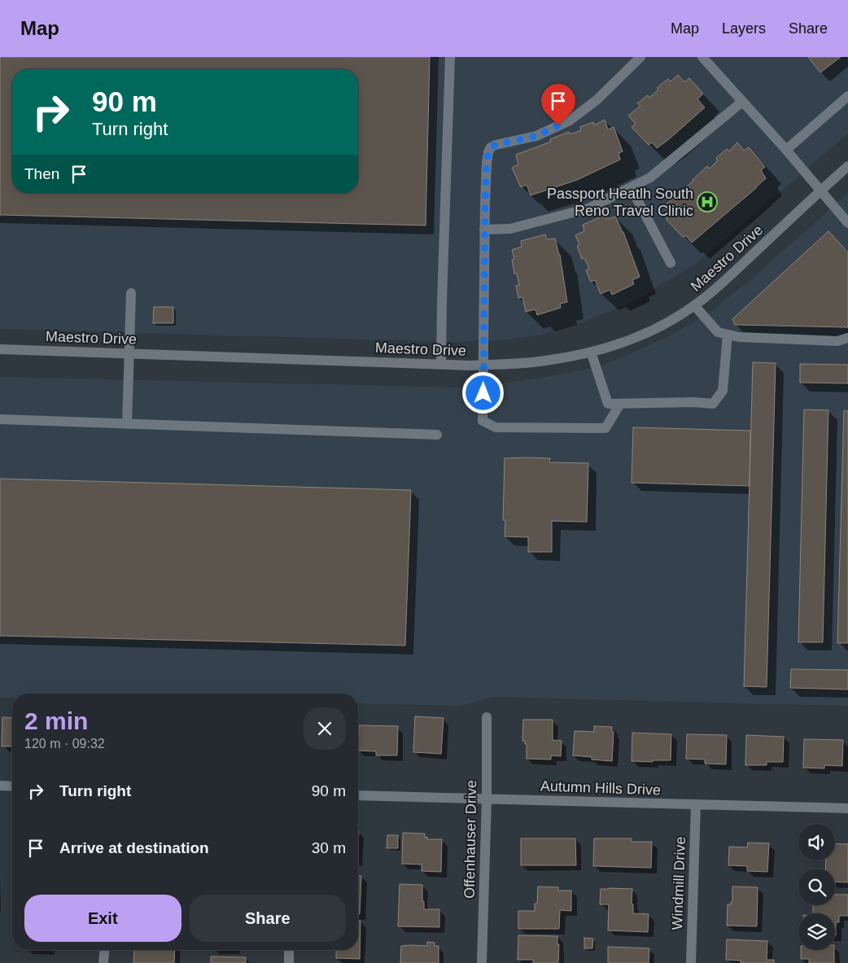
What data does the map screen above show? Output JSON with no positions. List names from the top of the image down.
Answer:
{
  "streets": {
    "street": [
      "Maestro Drive",
      "Autumn Hills Drive",
      "Offenhauser Drive",
      "Windmill Drive"
    ]
  },
  "crossings": [
    ["Autumn Hills Drive", "Offenhauser Drive"],
    ["Autumn Hills Drive", "Windmill Drive"]
  ],
  "places": {
    "hospital": ["Passport Heatlh South Reno Travel Clinic"]
  },
  "page": {
    "header": "Map",
    "nav": ["Map", "Layers", "Share"],
    "turn": ["90 m", "Turn right"],
    "then": "Then",
    "heading": ["2 min", "120 m · 09:32"],
    "list": [
      {
        "name": "Turn right",
        "value": "90 m"
      },
      {
        "name": "Arrive at destination",
        "value": "30 m"
      }
    ],
    "buttons": ["Exit", "Share"]
  }
}
